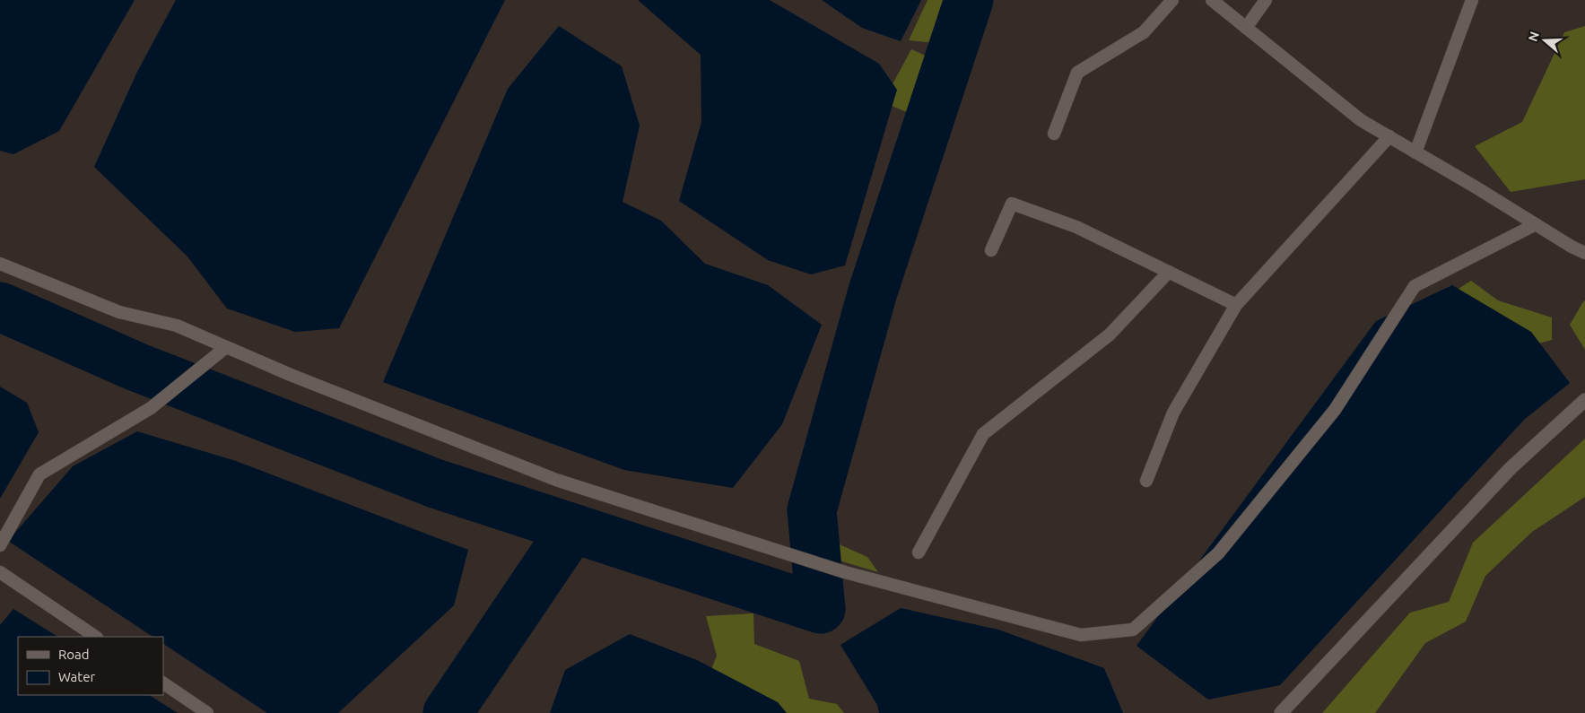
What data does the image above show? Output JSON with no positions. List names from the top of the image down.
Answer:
{
  "legend": ["Road", "Water"],
  "north": "left"
}
